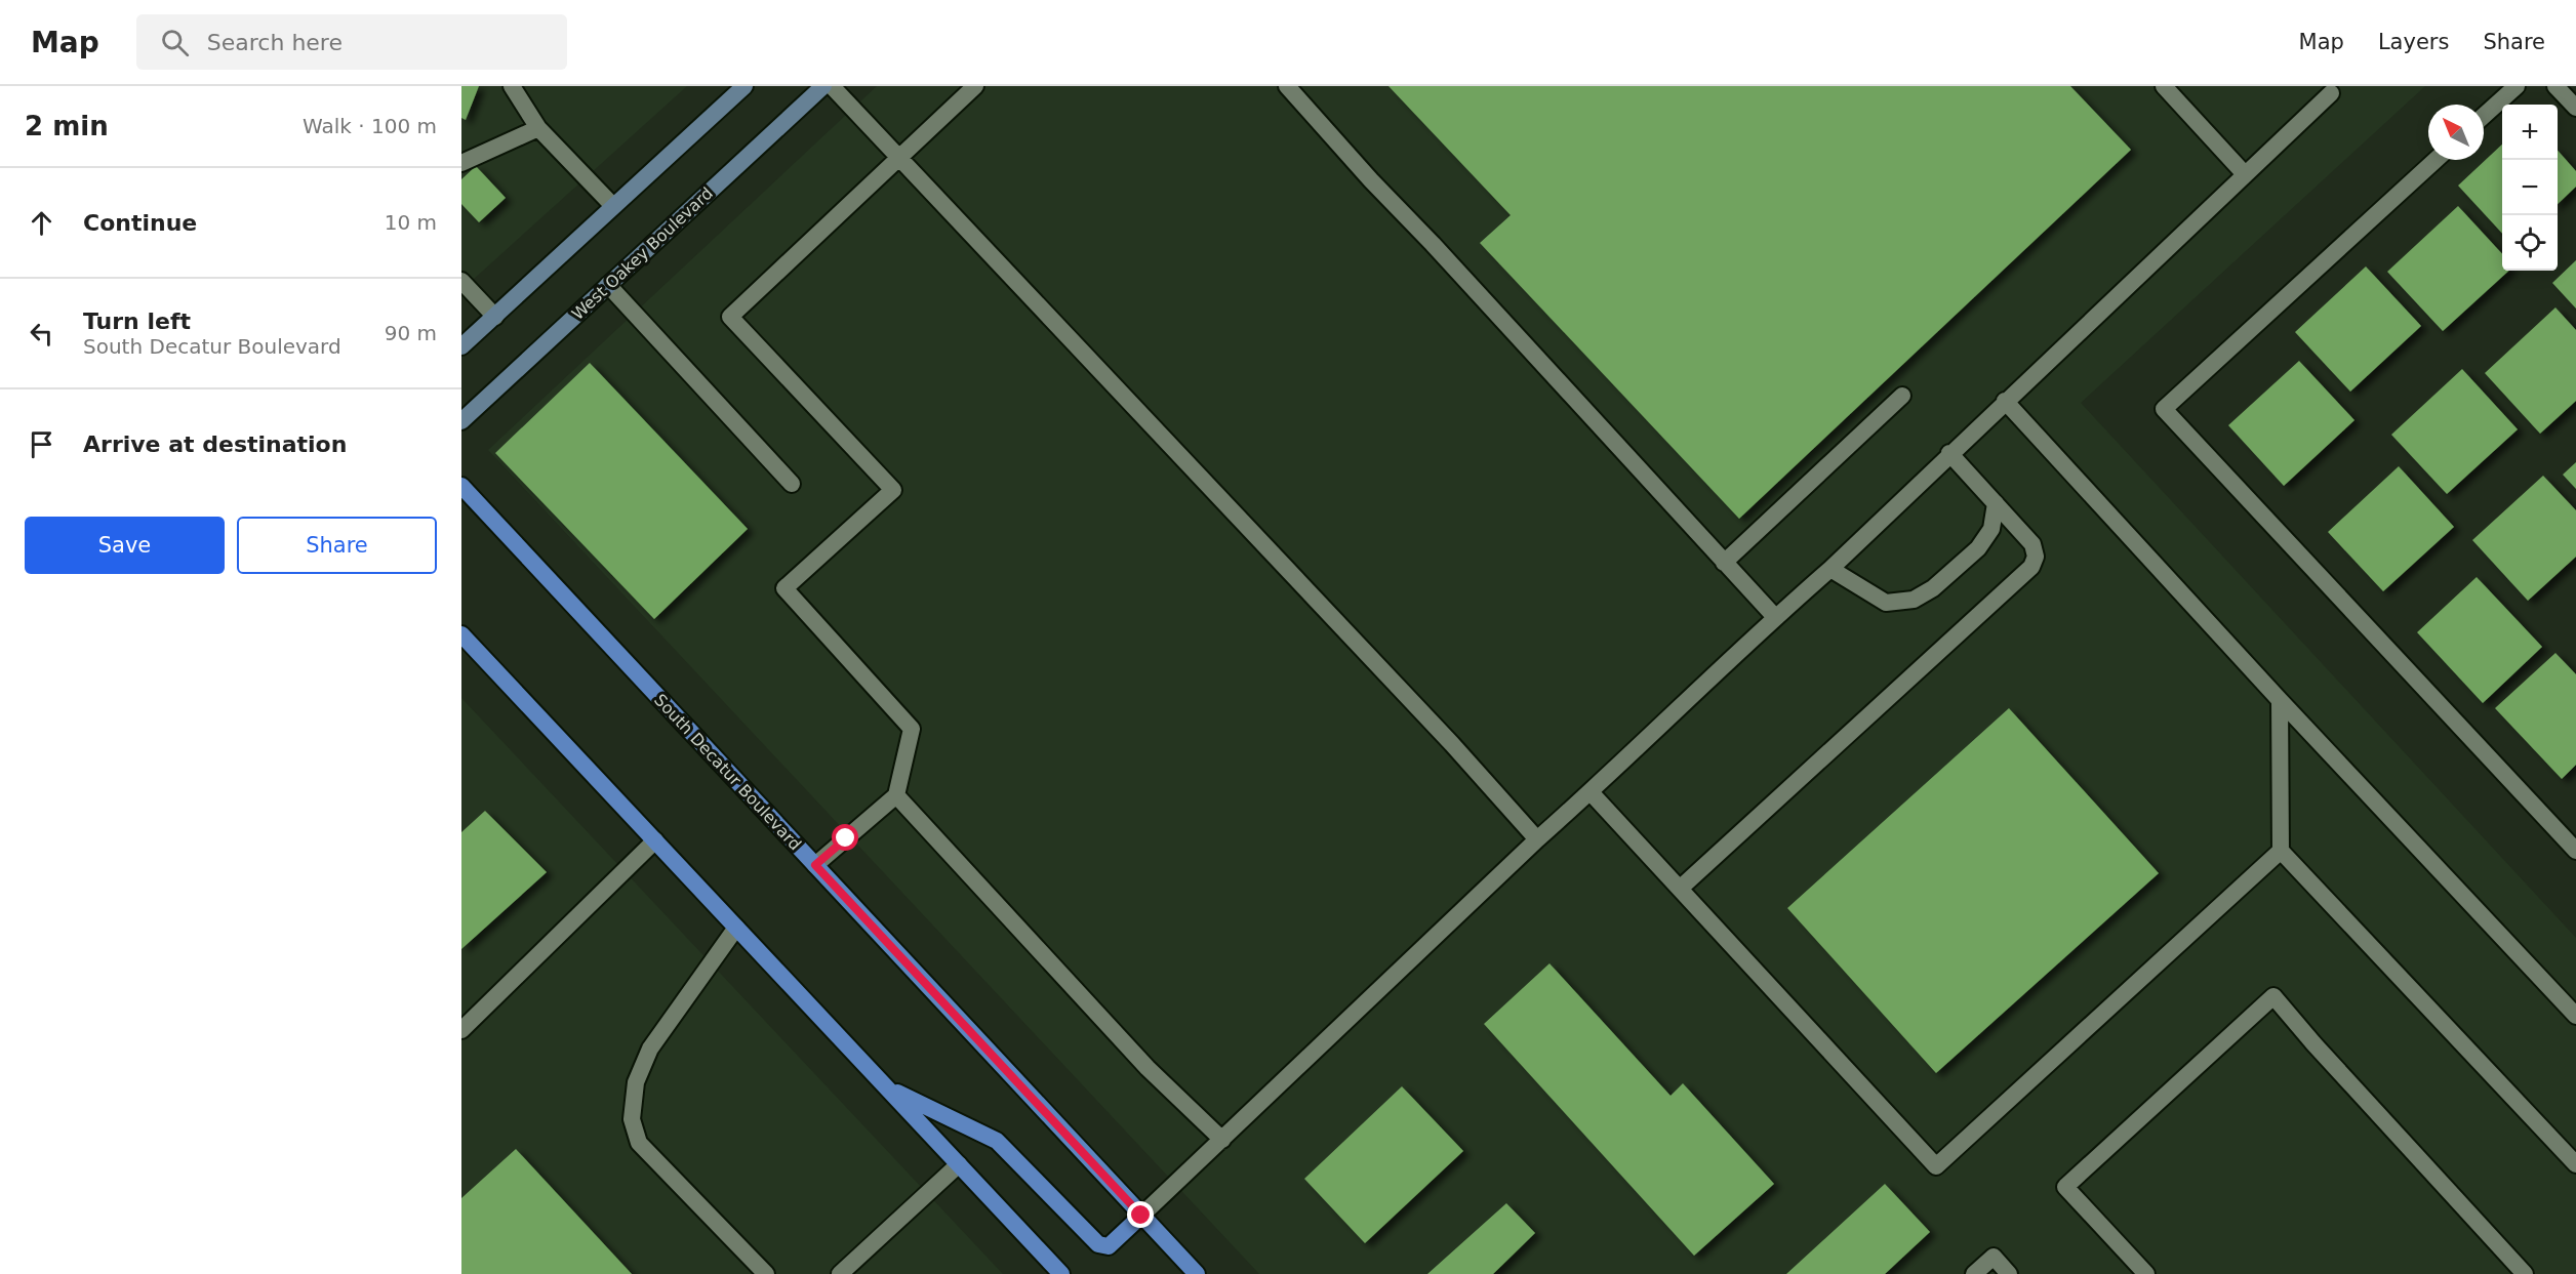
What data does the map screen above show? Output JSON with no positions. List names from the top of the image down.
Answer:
{
  "streets": {
    "main road": ["West Oakey Boulevard", "South Decatur Boulevard"]
  },
  "north": "top left",
  "page": {
    "header": "Map",
    "search": "Search here",
    "nav": ["Map", "Layers", "Share"],
    "heading": ["2 min", "Walk · 100 m"],
    "map_buttons": ["+", "−"],
    "list": [
      ["Continue", "10 m"],
      ["Turn left", "South Decatur Boulevard", "90 m"],
      "Arrive at destination"
    ],
    "buttons": ["Save", "Share"]
  }
}
